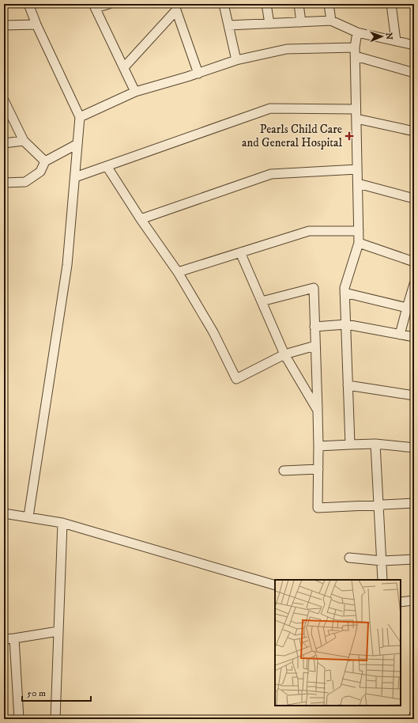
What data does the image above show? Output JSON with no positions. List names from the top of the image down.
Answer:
{
  "places": {
    "health": ["Pearls Child Care and General Hospital"]
  },
  "scale_bar": "50 m",
  "north": "right"
}
